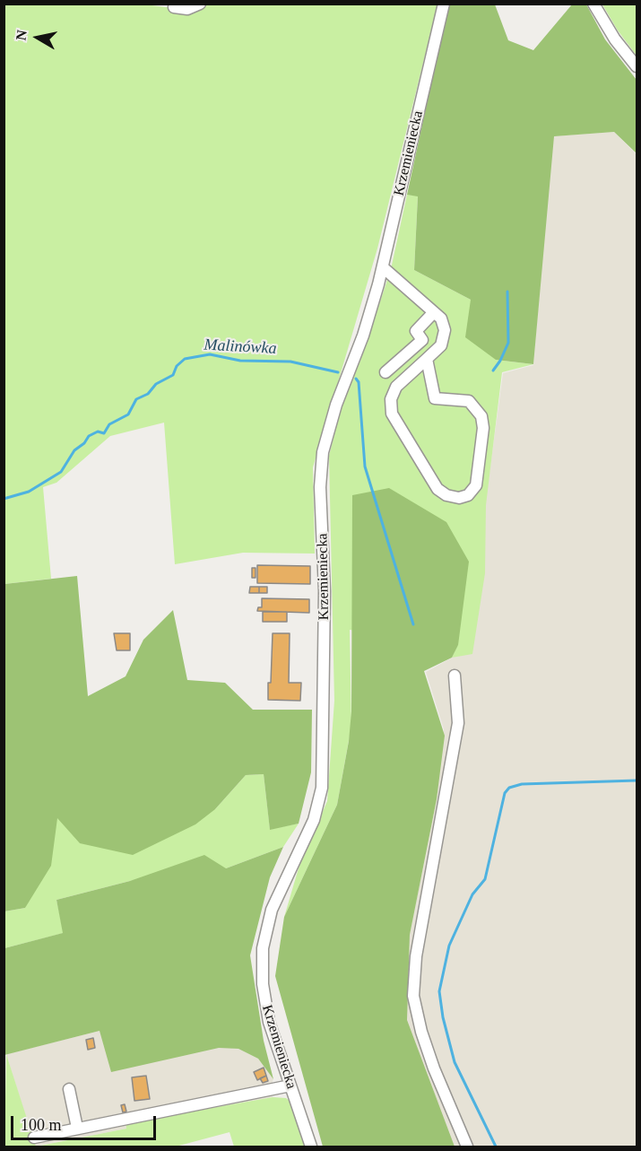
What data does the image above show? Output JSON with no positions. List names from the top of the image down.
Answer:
{
  "streets": {
    "street": ["Krzemieniecka"]
  },
  "water": ["Malinówka"],
  "scale_bar": "100 m",
  "north": "left"
}
